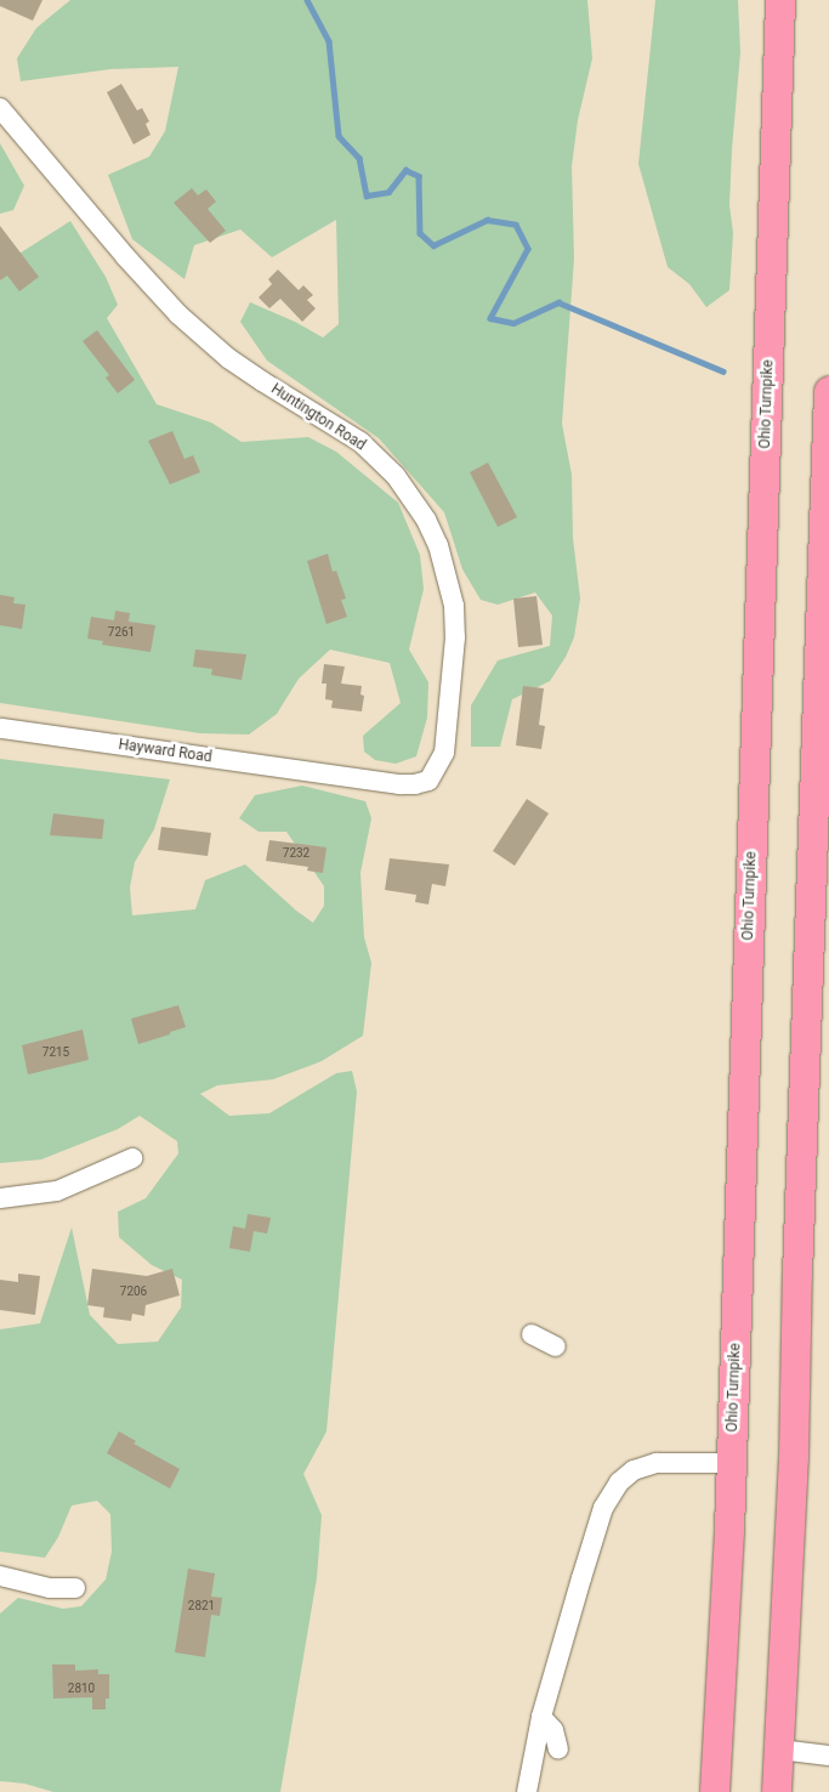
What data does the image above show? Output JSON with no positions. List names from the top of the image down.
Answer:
{
  "streets": {
    "highway": ["Ohio Turnpike"],
    "street": ["Huntington Road", "Hayward Road"]
  },
  "crossings": [
    ["Huntington Road", "Hayward Road"]
  ],
  "house_numbers": [
    "7261",
    "7232",
    "7215",
    "7206",
    "2821",
    "2810"
  ]
}
